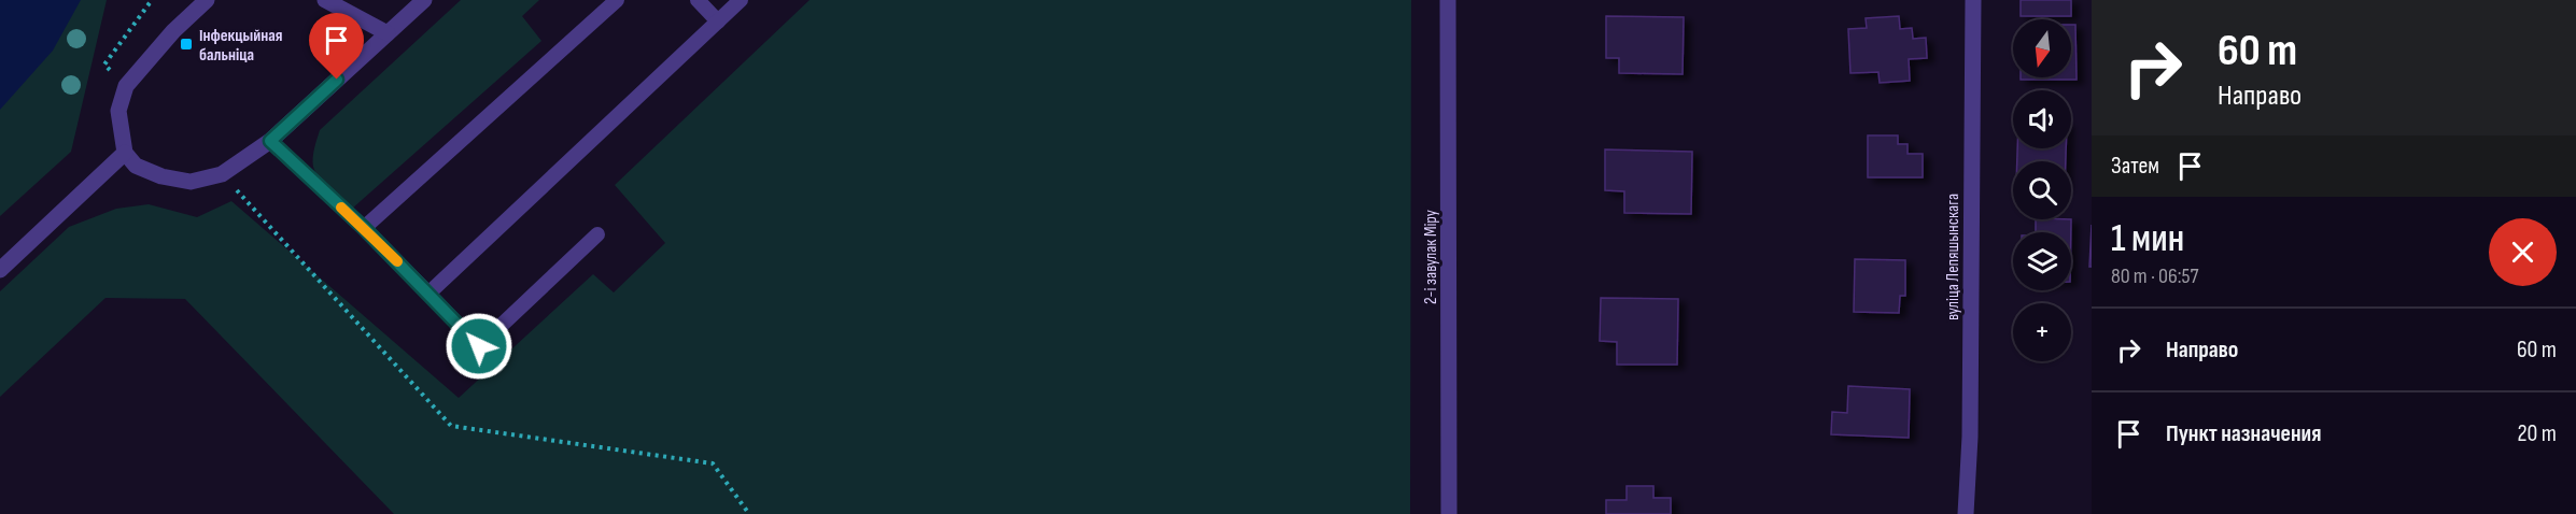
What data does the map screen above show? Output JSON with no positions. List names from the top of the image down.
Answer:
{
  "streets": {
    "street": ["2-і завулак Міру", "вуліца Лепяшынскага"]
  },
  "places": {
    "transit": ["Інфекцыйная бальніца"]
  },
  "north": "bottom",
  "page": {
    "turn": ["60 m", "Направо"],
    "map_buttons": "+",
    "then": "Затем",
    "heading": ["1 мин", "80 m · 06:57"],
    "list": [
      {
        "name": "Направо",
        "value": "60 m"
      },
      {
        "name": "Пункт назначения",
        "value": "20 m"
      }
    ]
  }
}
